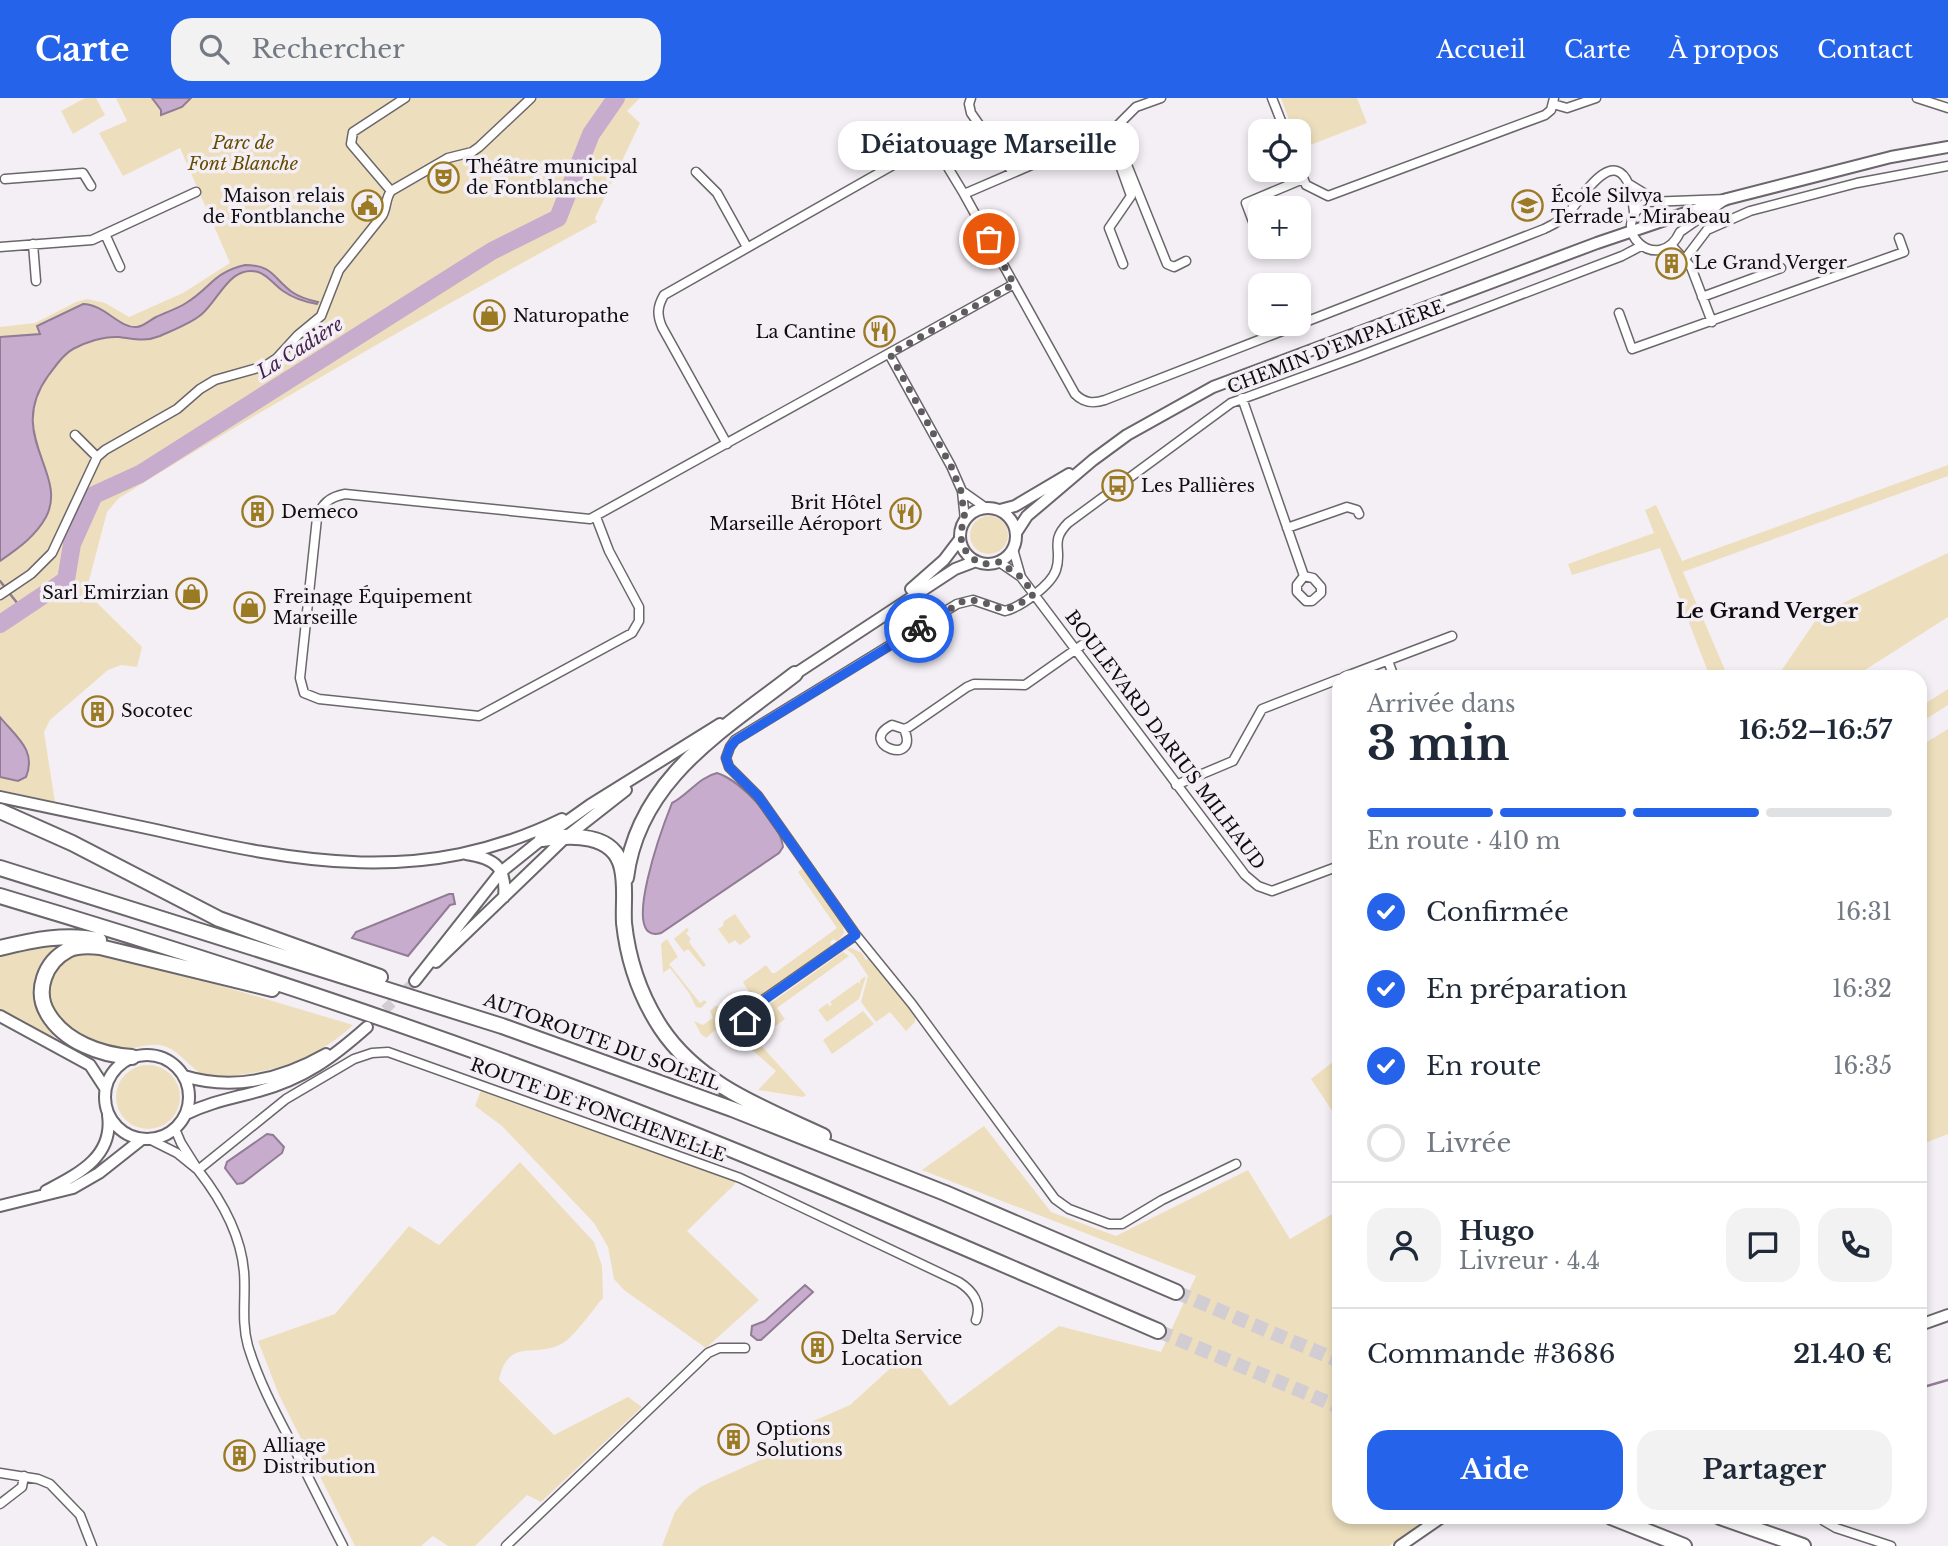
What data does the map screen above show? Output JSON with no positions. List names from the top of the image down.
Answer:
{
  "streets": {
    "highway": ["AUTOROUTE DU SOLEIL"],
    "street": ["CHEMIN D'EMPALIÈRE", "BOULEVARD DARIUS MILHAUD", "ROUTE DE FONCHENELLE"]
  },
  "crossings": [
    ["CHEMIN D'EMPALIÈRE", "BOULEVARD DARIUS MILHAUD"]
  ],
  "districts": ["Le Grand Verger"],
  "water": ["La Cadière"],
  "parks": ["Parc de Font Blanche"],
  "places": {
    "theatre": ["Théâtre municipal de Fontblanche"],
    "public building": ["Maison relais de Fontblanche"],
    "school or university": ["École Silvya Terrade - Mirabeau"],
    "other": ["Déiatouage Marseille"],
    "building": [
      "Le Grand Verger",
      "Demeco",
      "Socotec",
      "Delta Service Location",
      "Options Solutions",
      "Alliage Distribution"
    ],
    "shop": ["Naturopathe", "Sarl Emirzian", "Freinage Équipement Marseille"],
    "restaurant": ["La Cantine", "Brit Hôtel Marseille Aéroport"],
    "bus stop": ["Les Pallières"]
  },
  "page": {
    "header": "Carte",
    "search": "Rechercher",
    "nav": [
      "Accueil",
      "Carte",
      "À propos",
      "Contact"
    ],
    "map_buttons": ["+", "−"],
    "bubble": "Déiatouage Marseille",
    "heading": ["3 min", "Arrivée dans", "16:52–16:57"],
    "panel": [
      "Hugo",
      "Livreur · 4.4",
      "Commande #3686",
      "21.40 €"
    ],
    "bar": "En route · 410 m",
    "list": [
      ["Confirmée", "16:31"],
      ["En préparation", "16:32"],
      ["En route", "16:35"],
      "Livrée"
    ],
    "buttons": ["Aide", "Partager"]
  }
}
